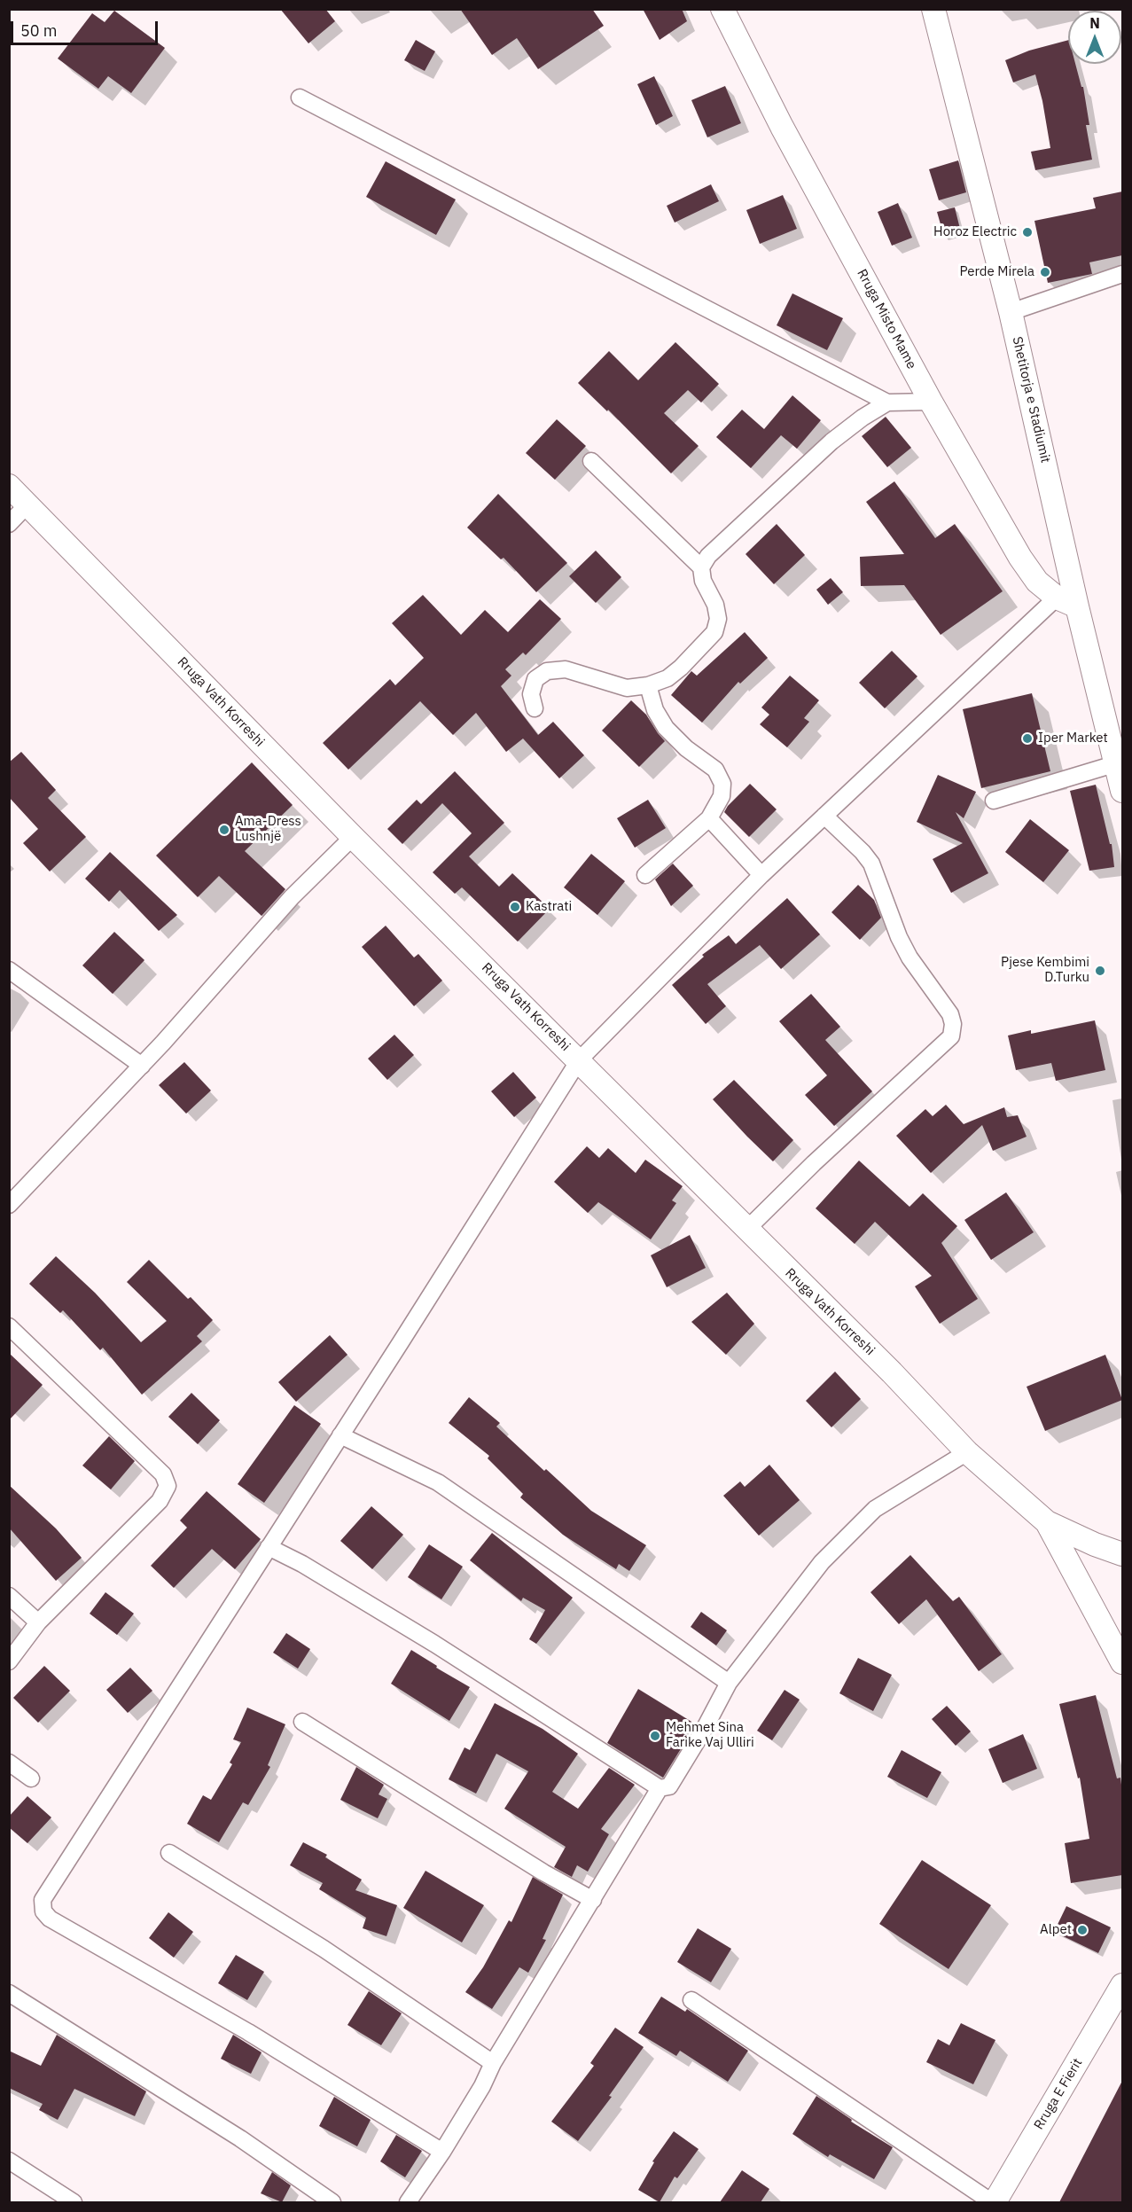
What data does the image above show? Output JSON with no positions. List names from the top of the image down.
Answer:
{
  "streets": {
    "main road": [
      "Rruga Misto Mame",
      "Shetitorja e Stadiumit",
      "Rruga Vath Korreshi",
      "Rruga E Fierit"
    ]
  },
  "crossings": [
    ["Rruga Misto Mame", "Shetitorja e Stadiumit"]
  ],
  "places": [
    "Horoz Electric",
    "Perde Mirela",
    "Iper Market",
    "Ama-Dress Lushnjë",
    "Kastrati",
    "Pjese Kembimi D.Turku",
    "Mehmet Sina Farike Vaj Ulliri",
    "Alpet"
  ],
  "scale_bar": "50 m",
  "north": "top"
}
